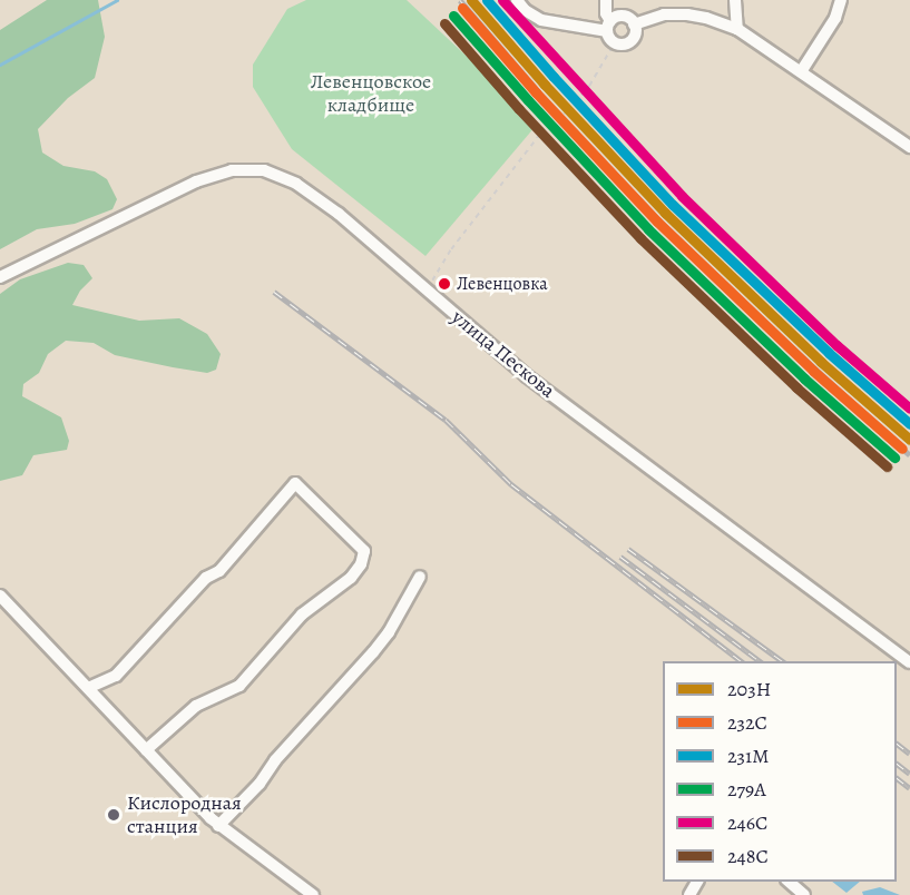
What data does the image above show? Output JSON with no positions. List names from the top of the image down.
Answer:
{
  "streets": {
    "street": ["улица Пескова"]
  },
  "parks": ["Левенцовское кладбище"],
  "places": ["Левенцовка", "Кислородная станция"],
  "lines": [
    "transit line 203Н",
    "transit line 231М",
    "transit line 246С",
    "transit line 232C",
    "transit line 279А",
    "transit line 248С"
  ],
  "legend": [
    "203Н",
    "232C",
    "231М",
    "279А",
    "246С",
    "248С"
  ]
}
